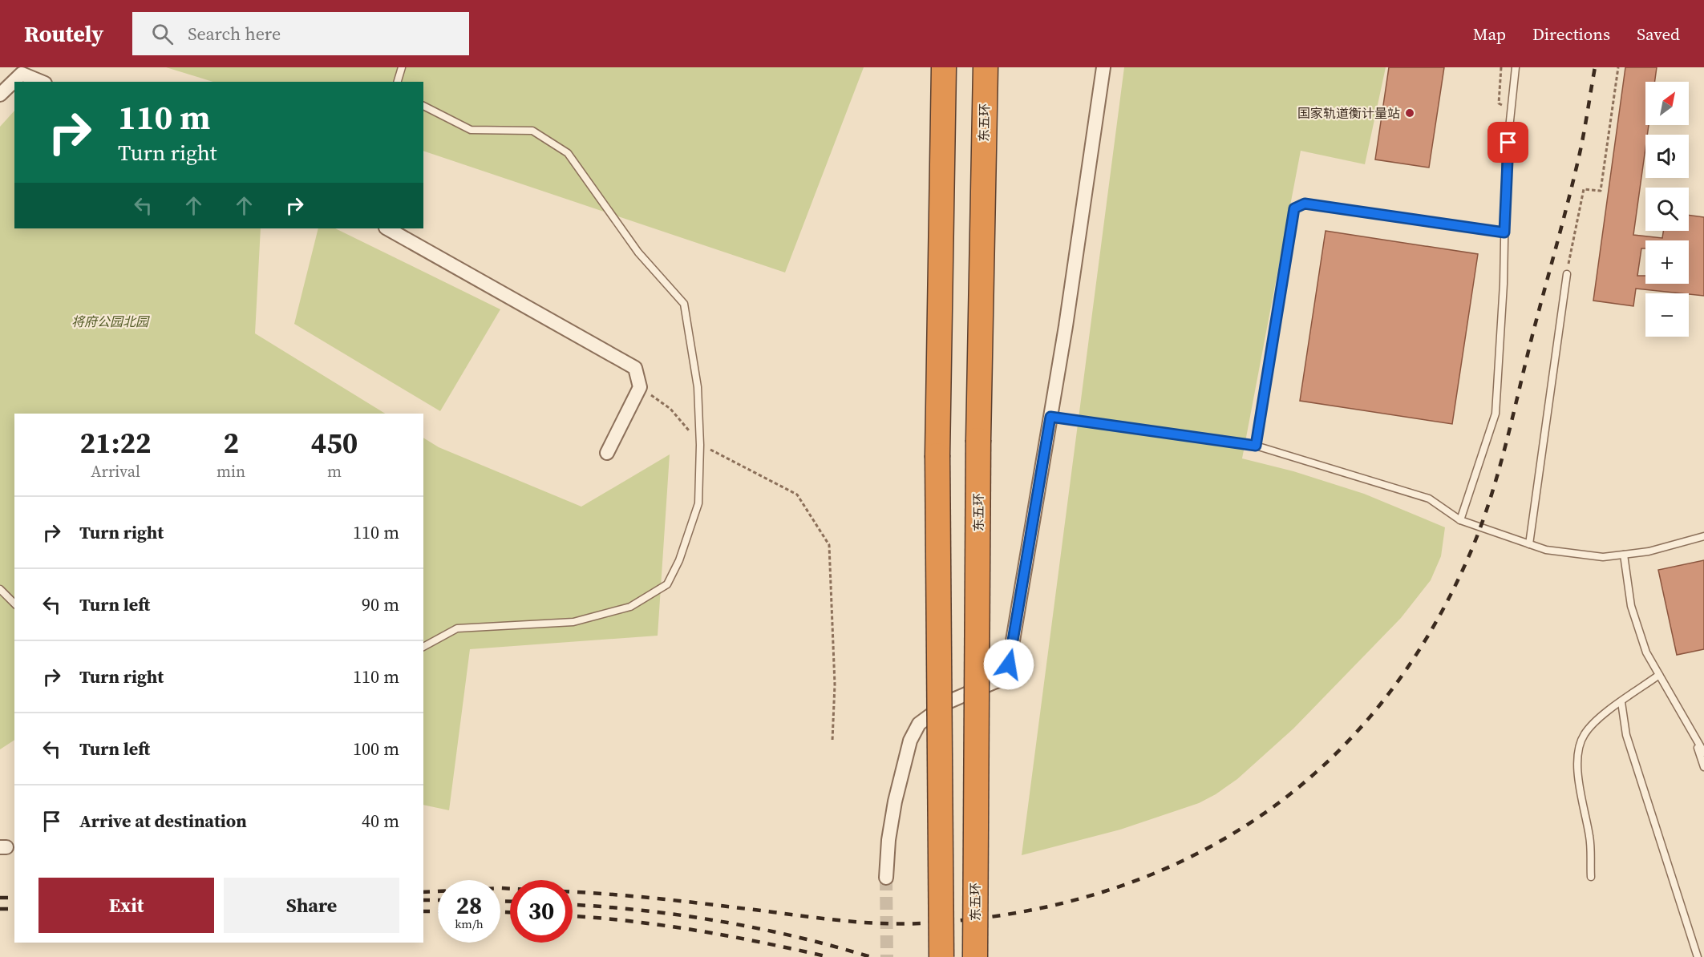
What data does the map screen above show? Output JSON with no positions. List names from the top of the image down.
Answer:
{
  "streets": {
    "highway": ["东五环"]
  },
  "parks": ["将府公园北园"],
  "places": ["国家轨道衡计量站"],
  "north": "top right",
  "page": {
    "header": "Routely",
    "search": "Search here",
    "nav": ["Map", "Directions", "Saved"],
    "map_buttons": ["+", "−"],
    "turn": ["110 m", "Turn right"],
    "eta": [
      "21:22",
      "Arrival",
      "2",
      "min",
      "450",
      "m"
    ],
    "list": [
      {
        "name": "Turn right",
        "value": "110 m"
      },
      {
        "name": "Turn left",
        "value": "90 m"
      },
      {
        "name": "Turn right",
        "value": "110 m"
      },
      {
        "name": "Turn left",
        "value": "100 m"
      },
      {
        "name": "Arrive at destination",
        "value": "40 m"
      }
    ],
    "buttons": ["Exit", "Share"],
    "speed": "28 km/h",
    "limit": "30"
  }
}
